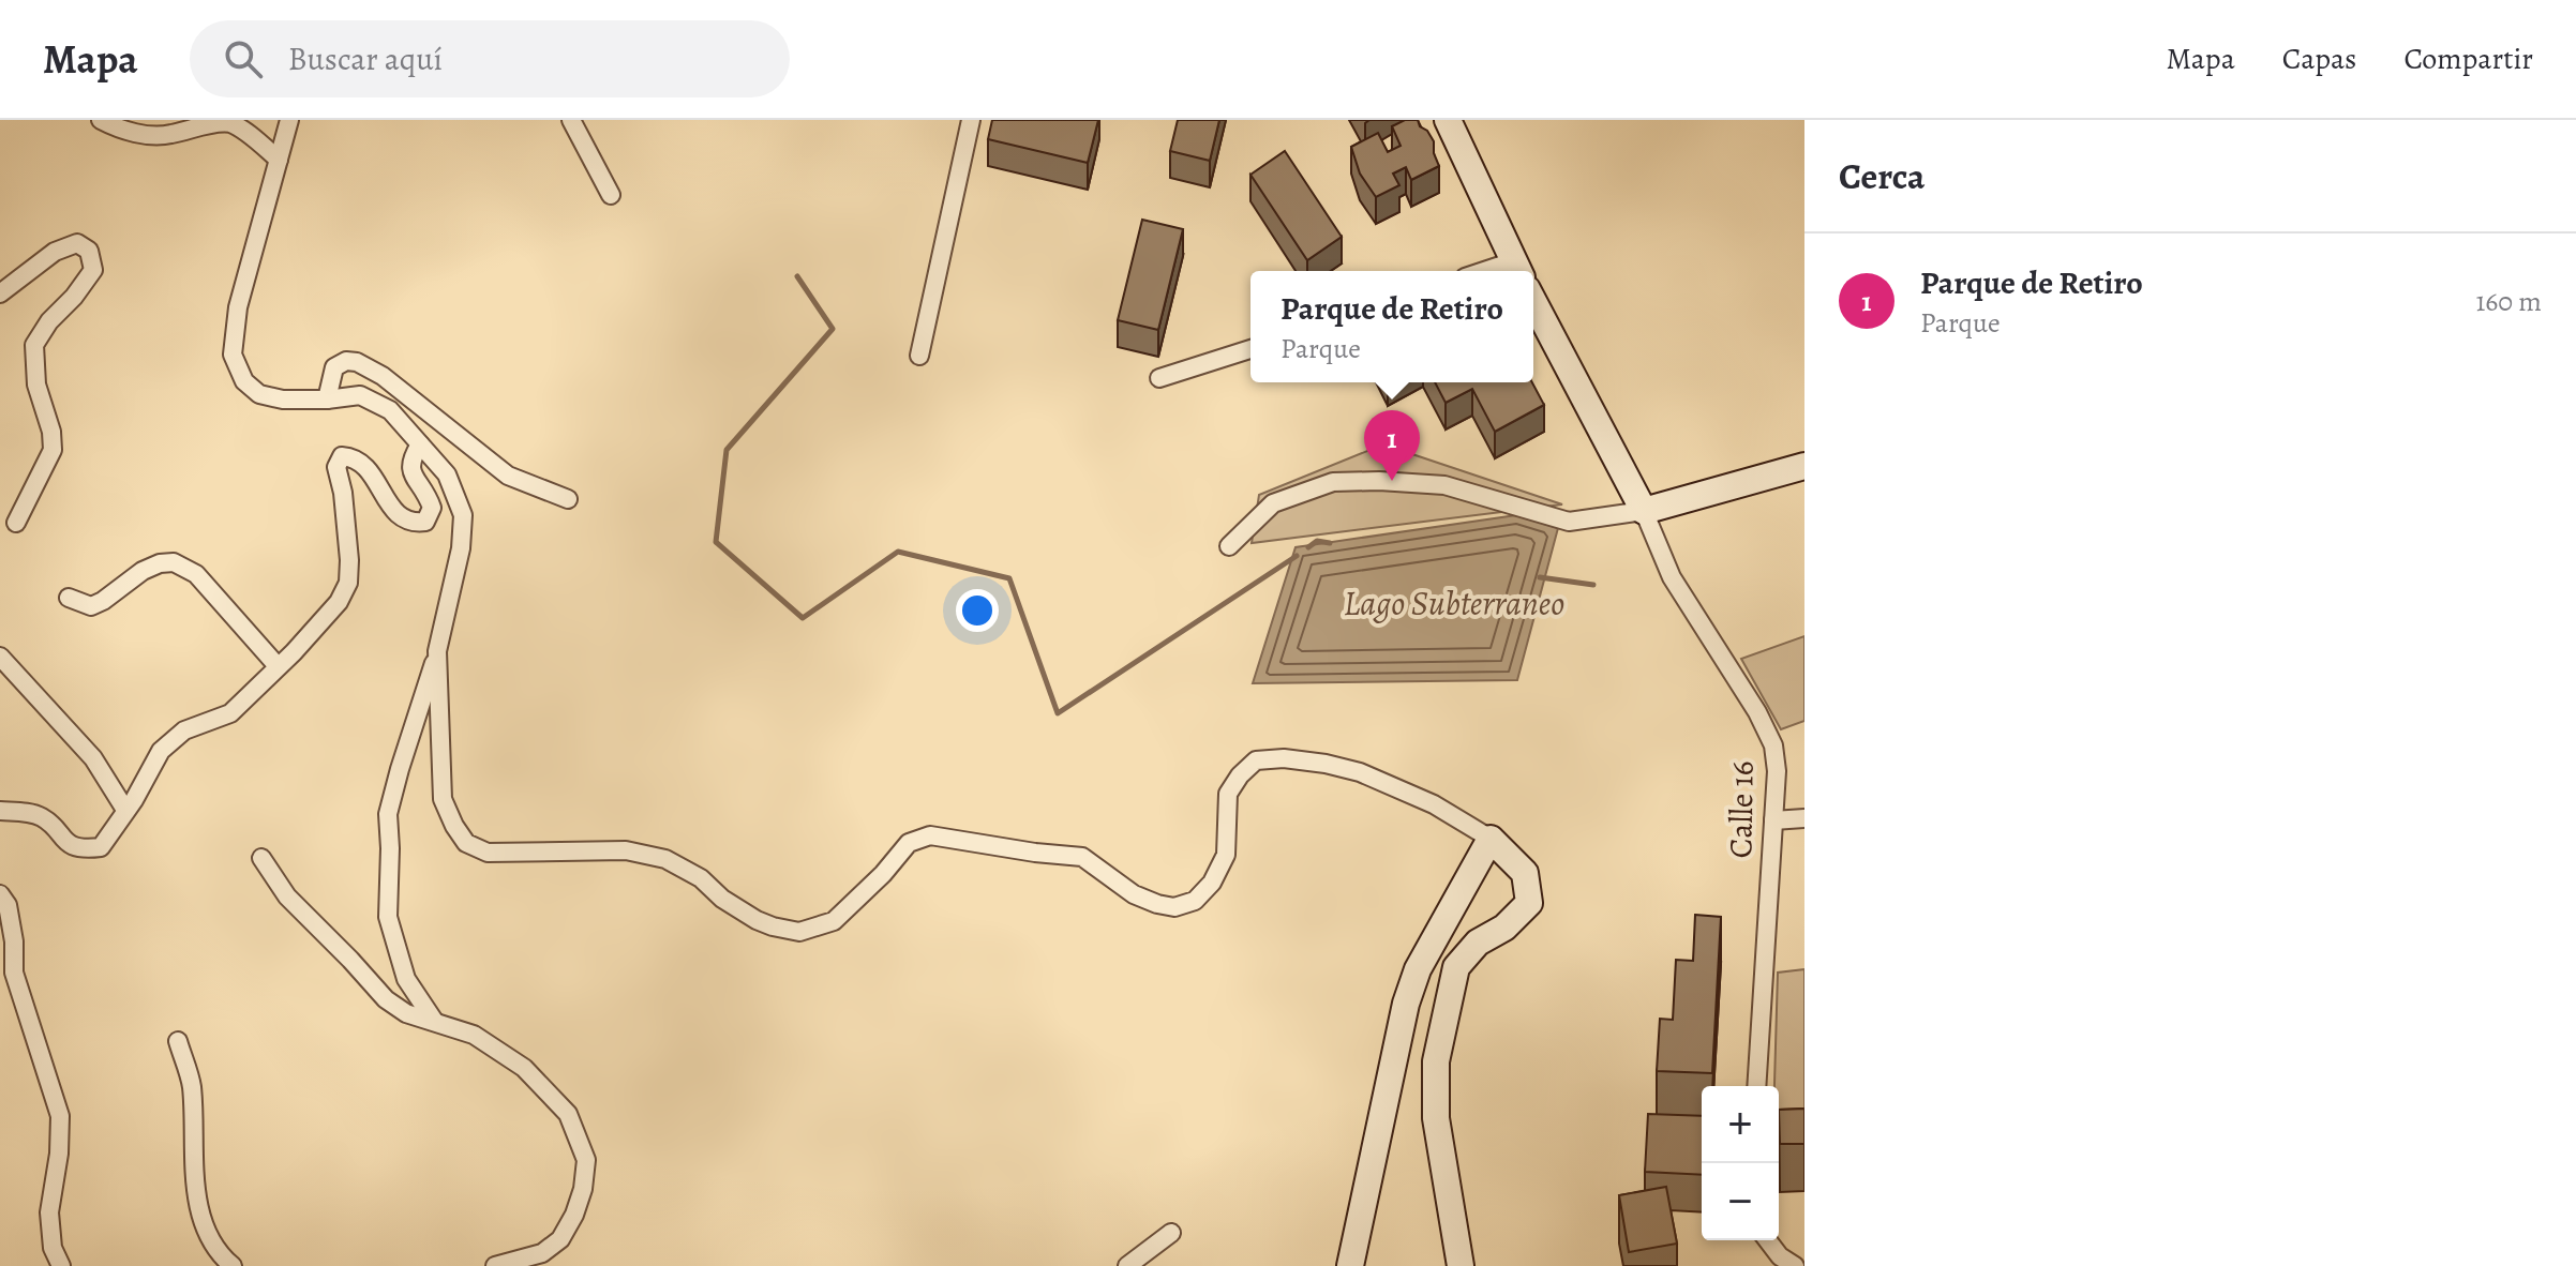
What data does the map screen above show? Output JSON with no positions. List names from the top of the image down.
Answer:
{
  "streets": {
    "street": ["Calle 16"]
  },
  "water": ["Lago Subterraneo"],
  "page": {
    "header": "Mapa",
    "search": "Buscar aquí",
    "nav": ["Mapa", "Capas", "Compartir"],
    "heading": "Cerca",
    "list": [
      {
        "mark": "1",
        "name": "Parque de Retiro",
        "note": "Parque",
        "value": "160 m"
      }
    ],
    "popup": ["Parque de Retiro", "Parque"],
    "pins": "1",
    "map_buttons": ["+", "−"]
  }
}
